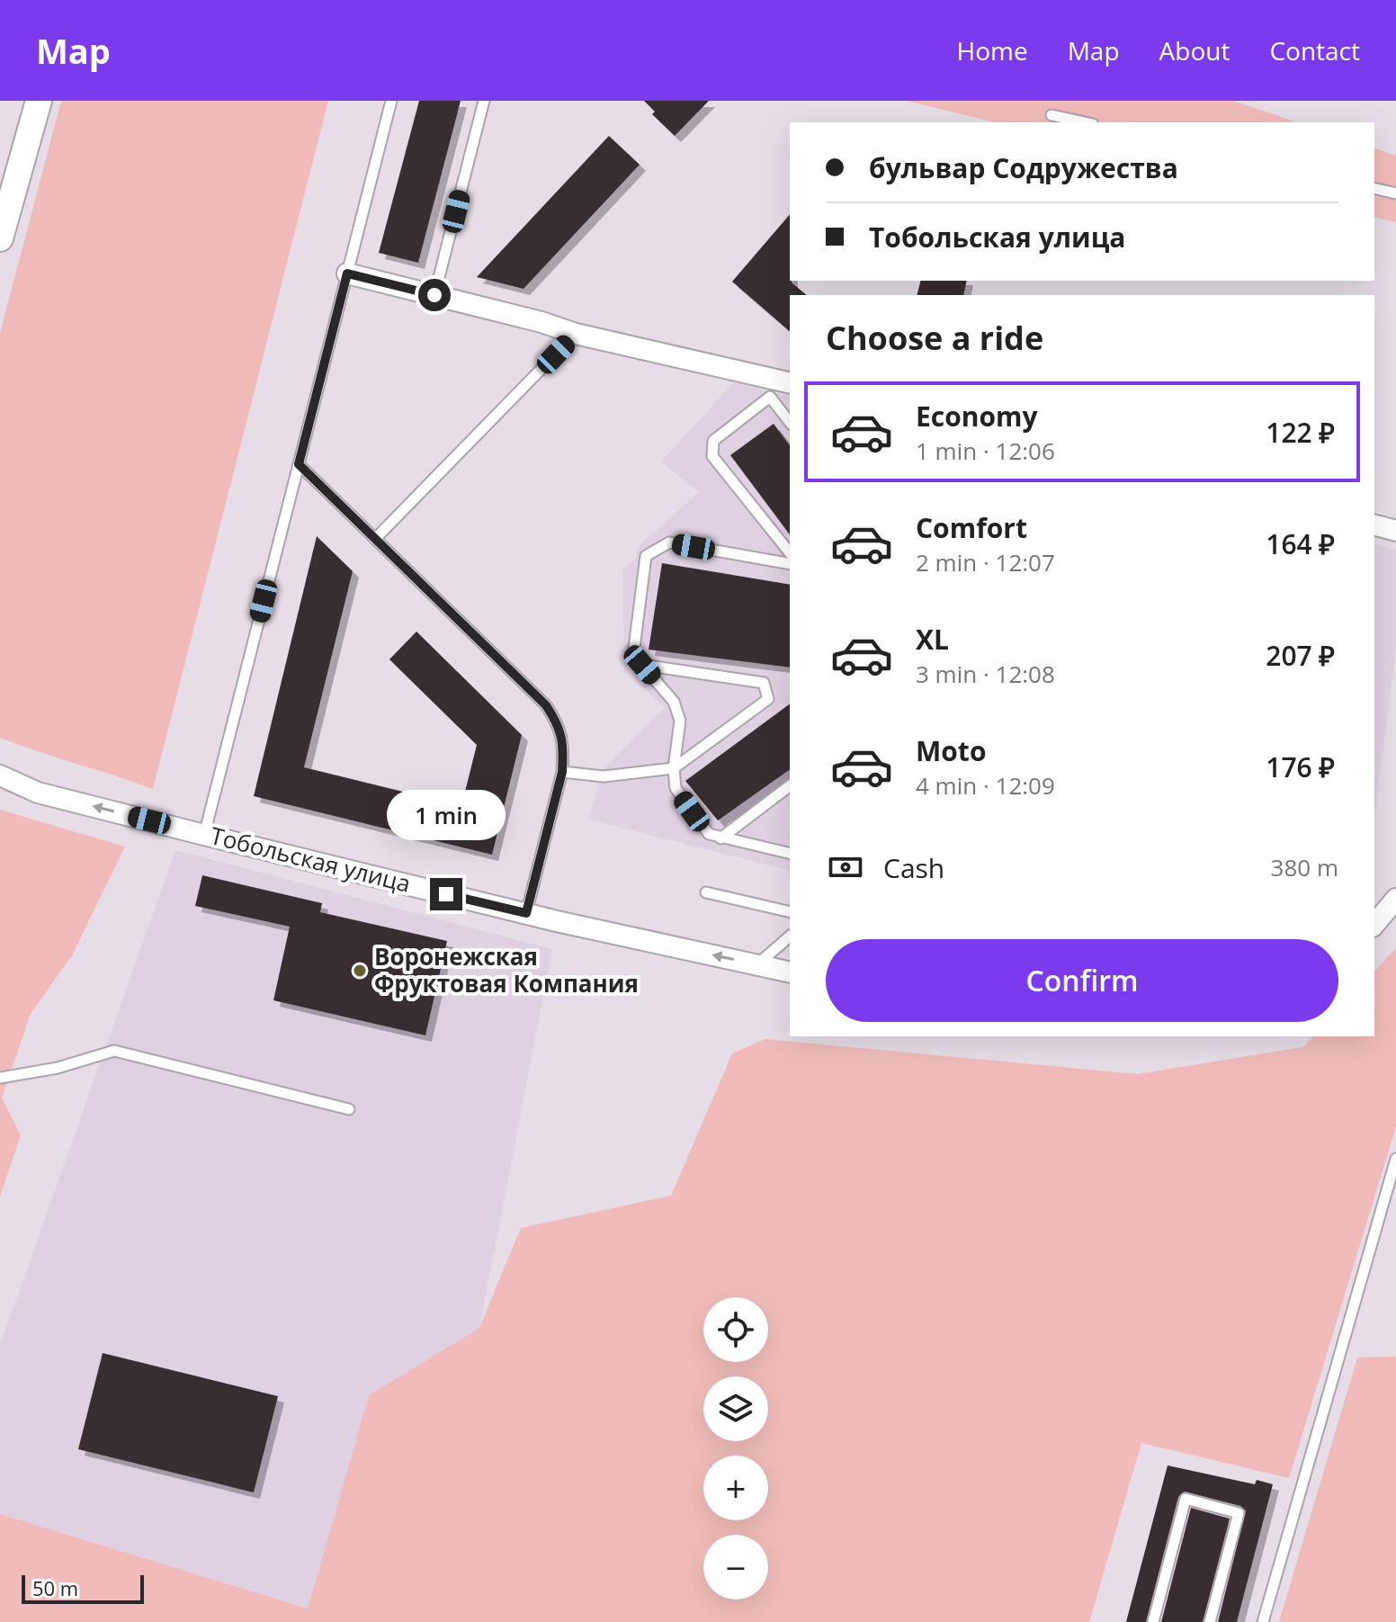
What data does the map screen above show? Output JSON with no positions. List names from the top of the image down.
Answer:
{
  "streets": {
    "street": ["Тобольская улица"]
  },
  "one_way": ["Тобольская улица"],
  "places": ["Воронежская Фруктовая Компания"],
  "scale_bar": "50 m",
  "page": {
    "header": "Map",
    "nav": [
      "Home",
      "Map",
      "About",
      "Contact"
    ],
    "banner": ["бульвар Содружества", "Тобольская улица"],
    "heading": "Choose a ride",
    "list": [
      {
        "name": "Economy",
        "note": "1 min · 12:06",
        "value": "122 ₽"
      },
      {
        "name": "Comfort",
        "note": "2 min · 12:07",
        "value": "164 ₽"
      },
      {
        "name": "XL",
        "note": "3 min · 12:08",
        "value": "207 ₽"
      },
      {
        "name": "Moto",
        "note": "4 min · 12:09",
        "value": "176 ₽"
      }
    ],
    "bubble": "1 min",
    "pay": ["Cash", "380 m"],
    "buttons": "Confirm",
    "map_buttons": ["+", "−"],
    "scale": "50 m"
  }
}
